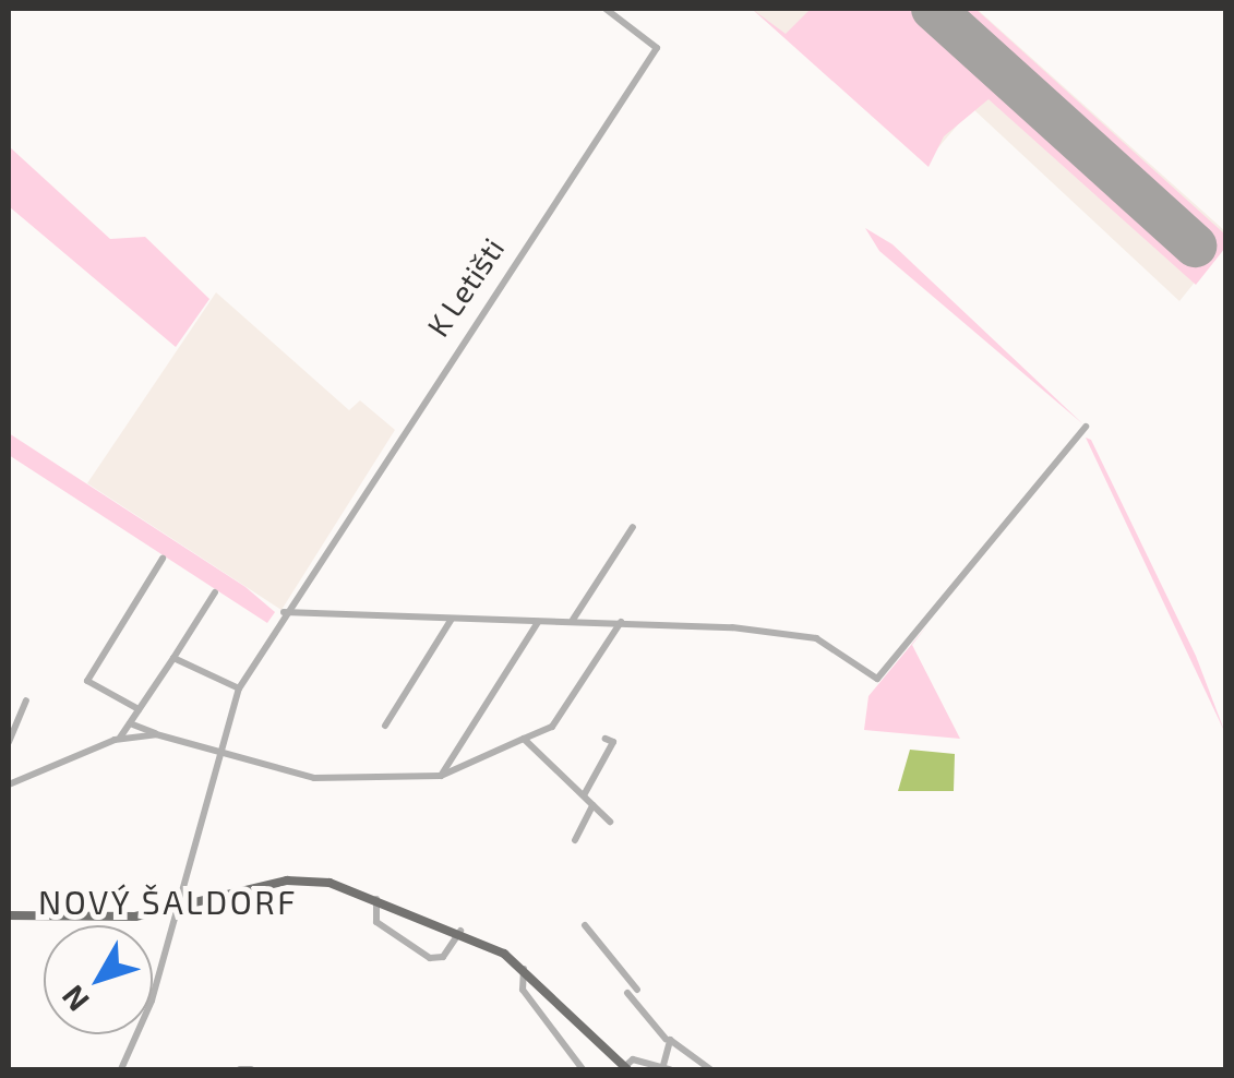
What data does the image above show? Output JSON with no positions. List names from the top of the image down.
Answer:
{
  "streets": {
    "street": ["K Letišti"]
  },
  "districts": ["NOVÝ ŠALDORF"],
  "north": "bottom left"
}
